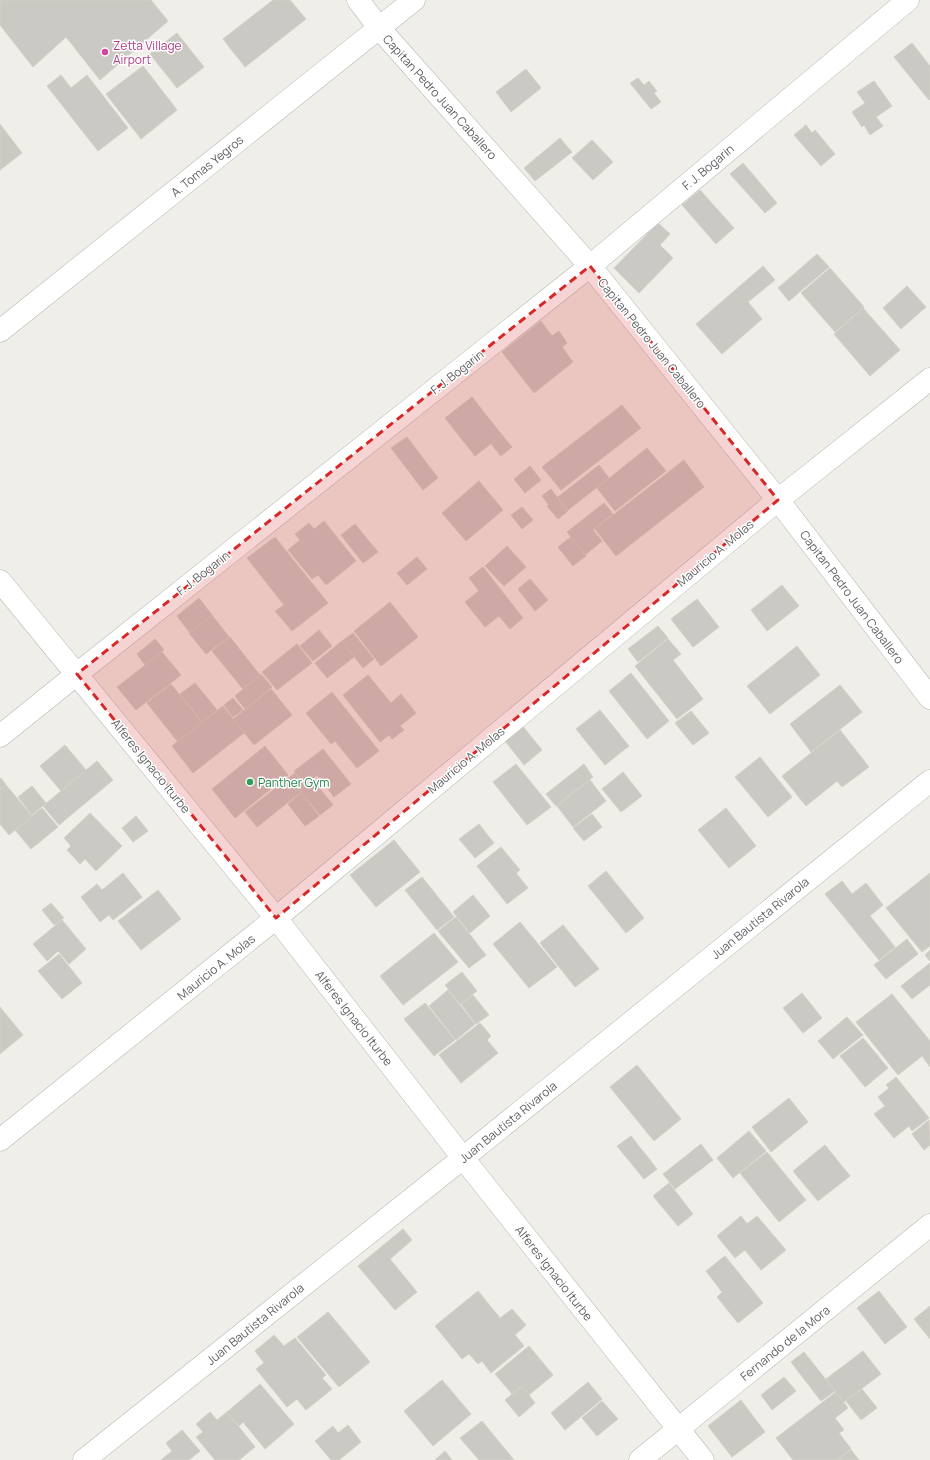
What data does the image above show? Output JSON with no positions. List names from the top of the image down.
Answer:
{
  "streets": {
    "street": [
      "Capitan Pedro Juan Caballero",
      "A. Tomas Yegros",
      "F. J. Bogarin",
      "Mauricio A. Molas",
      "Alferes Ignacio Iturbe",
      "Juan Bautista Rivarola",
      "Fernando de la Mora"
    ]
  },
  "crossings": [
    ["Capitan Pedro Juan Caballero", "A. Tomas Yegros"],
    ["Capitan Pedro Juan Caballero", "F. J. Bogarin"],
    ["Capitan Pedro Juan Caballero", "Mauricio A. Molas"],
    ["F. J. Bogarin", "Alferes Ignacio Iturbe"],
    ["Mauricio A. Molas", "Alferes Ignacio Iturbe"],
    ["Alferes Ignacio Iturbe", "Juan Bautista Rivarola"],
    ["Alferes Ignacio Iturbe", "Fernando de la Mora"]
  ],
  "places": ["Zetta Village Airport", "Panther Gym"]
}
